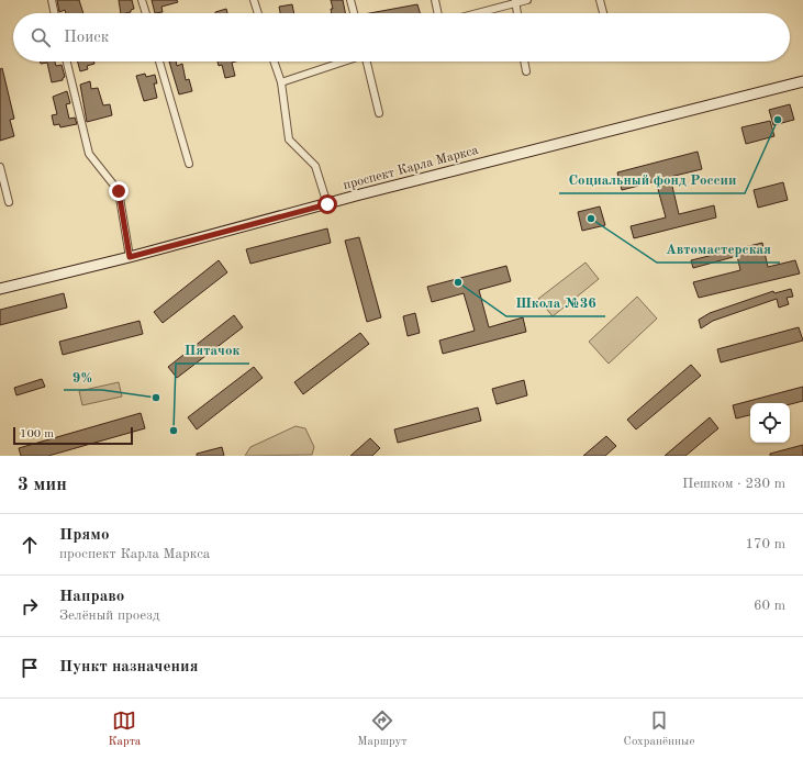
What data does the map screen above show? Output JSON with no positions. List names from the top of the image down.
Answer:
{
  "streets": {
    "street": ["проспект Карла Маркса"]
  },
  "places": [
    "Социальный фонд России",
    "Автомастерская",
    "Школа №36",
    "9%",
    "Пятачок"
  ],
  "scale_bar": "100 m",
  "page": {
    "search": "Поиск",
    "scale": "100 m",
    "heading": ["3 мин", "Пешком · 230 m"],
    "list": [
      ["Прямо", "проспект Карла Маркса", "170 m"],
      ["Направо", "Зелёный проезд", "60 m"],
      "Пункт назначения"
    ],
    "nav": ["Карта", "Маршрут", "Сохранённые"]
  }
}
